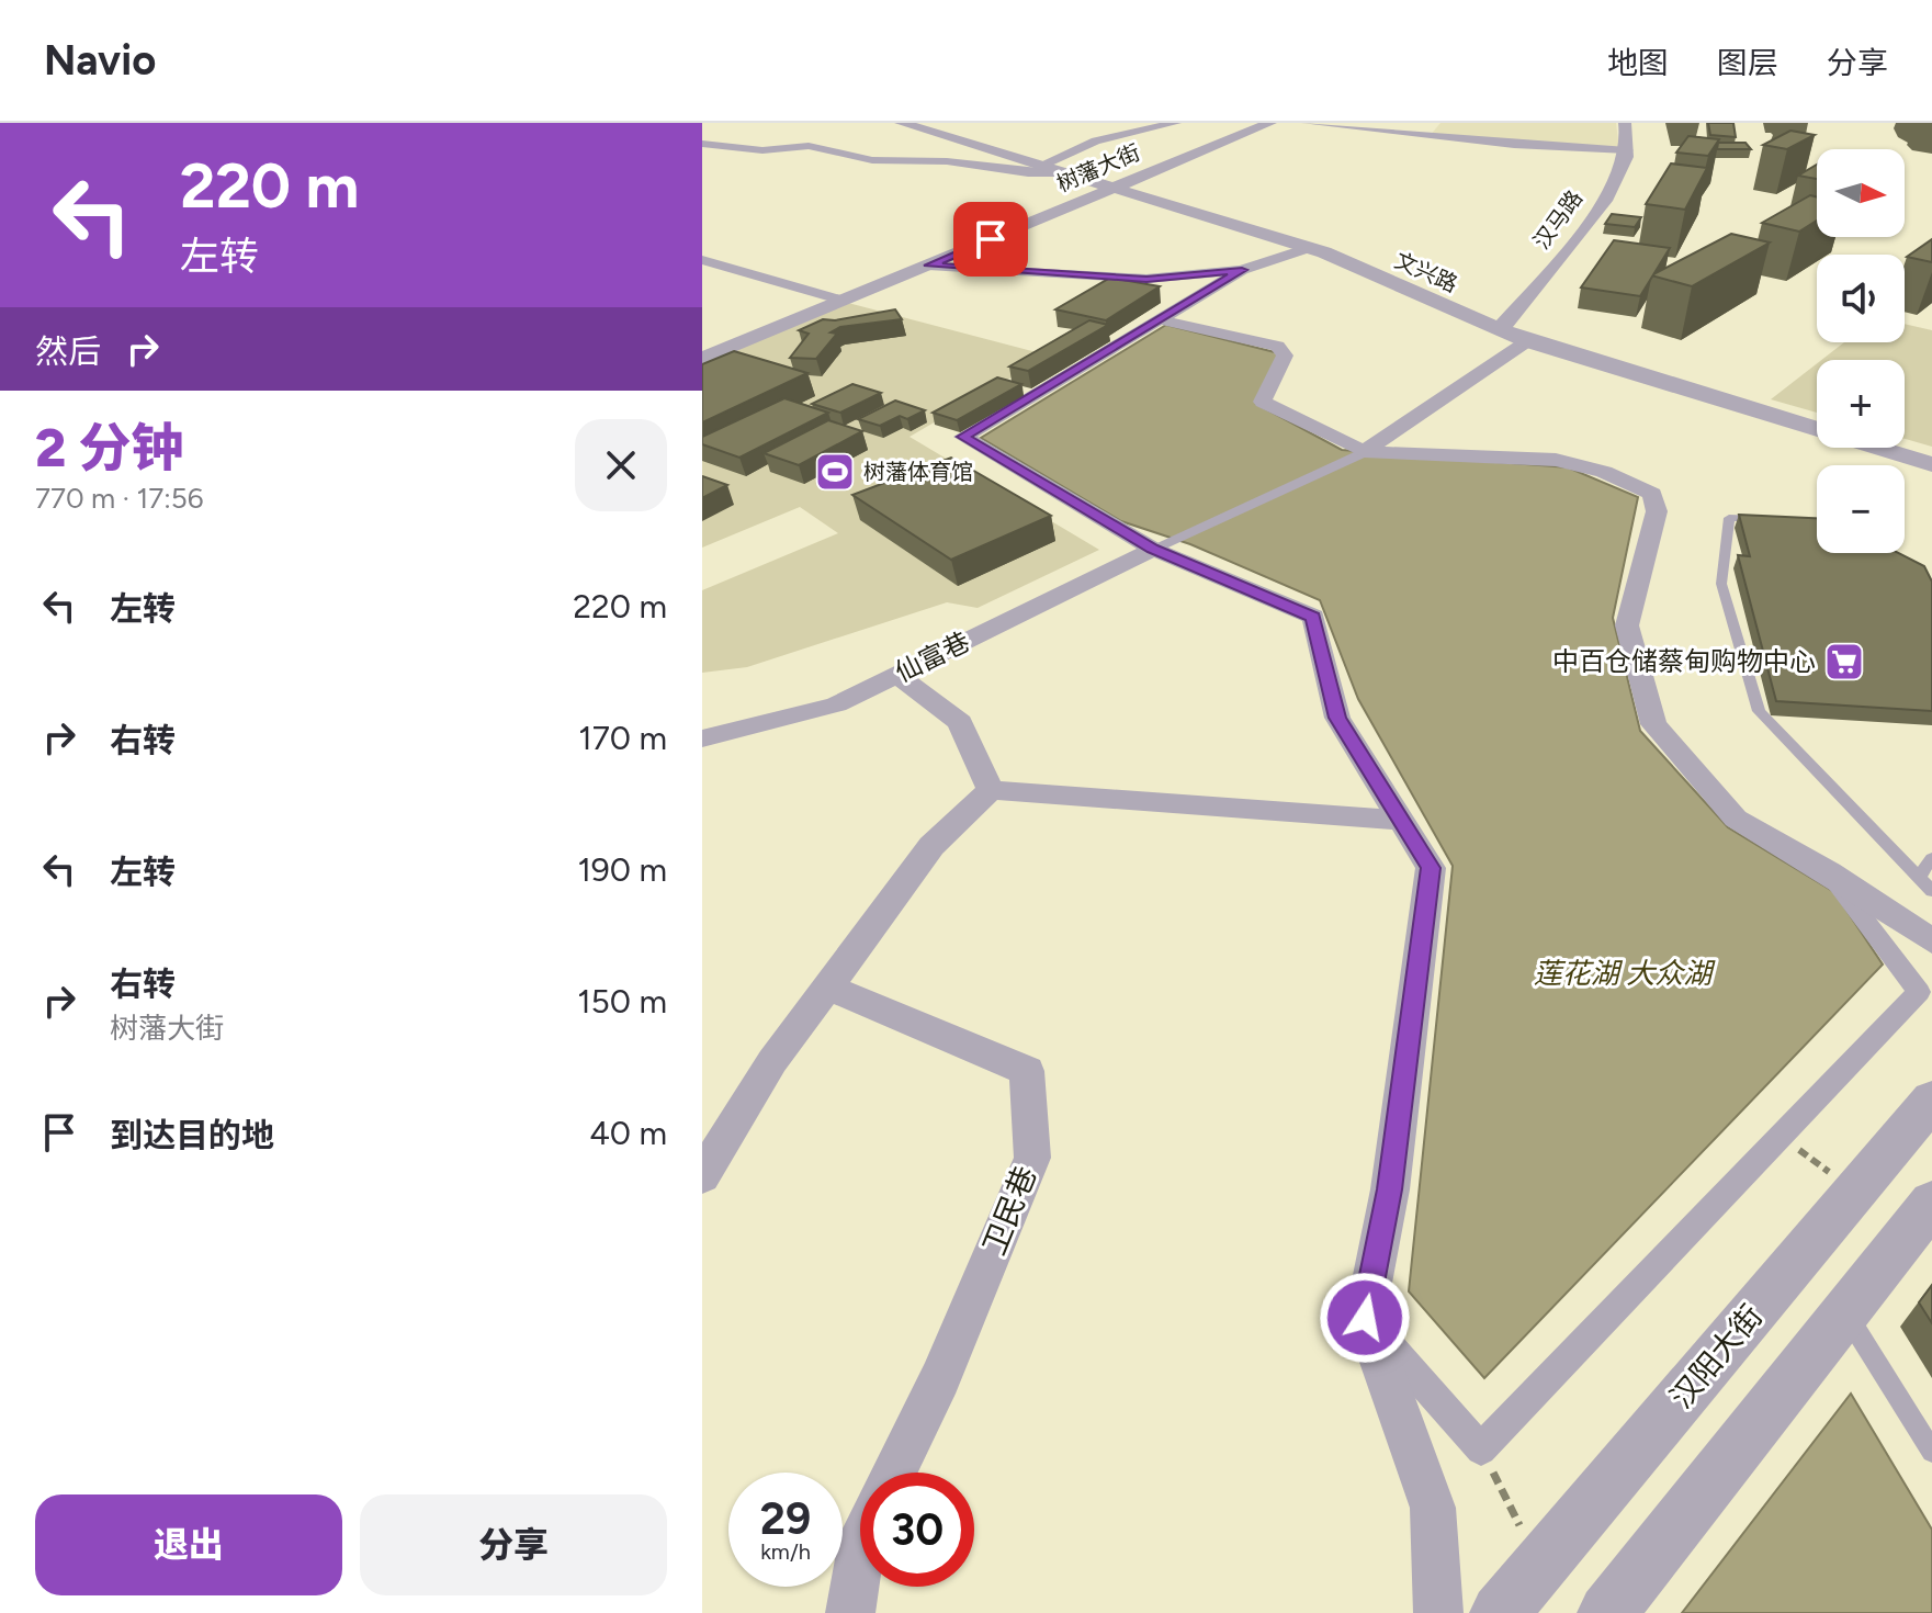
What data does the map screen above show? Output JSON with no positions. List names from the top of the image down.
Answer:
{
  "streets": {
    "street": [
      "树藩大街",
      "汉马路",
      "文兴路",
      "仙富巷",
      "卫民巷",
      "汉阳大街"
    ]
  },
  "crossings": [
    ["树藩大街", "文兴路"],
    ["汉马路", "文兴路"]
  ],
  "water": ["莲花湖 大众湖"],
  "places": {
    "sports": ["树藩体育馆"],
    "supermarket": ["中百仓储蔡甸购物中心"]
  },
  "north": "right",
  "page": {
    "header": "Navio",
    "nav": ["地图", "图层", "分享"],
    "turn": ["220 m", "左转"],
    "map_buttons": ["+", "−"],
    "then": "然后",
    "heading": ["2 分钟", "770 m · 17:56"],
    "list": [
      {
        "name": "左转",
        "value": "220 m"
      },
      {
        "name": "右转",
        "value": "170 m"
      },
      {
        "name": "左转",
        "value": "190 m"
      },
      {
        "name": "右转",
        "note": "树藩大街",
        "value": "150 m"
      },
      {
        "name": "到达目的地",
        "value": "40 m"
      }
    ],
    "speed": "29 km/h",
    "limit": "30",
    "buttons": ["退出", "分享"]
  }
}
